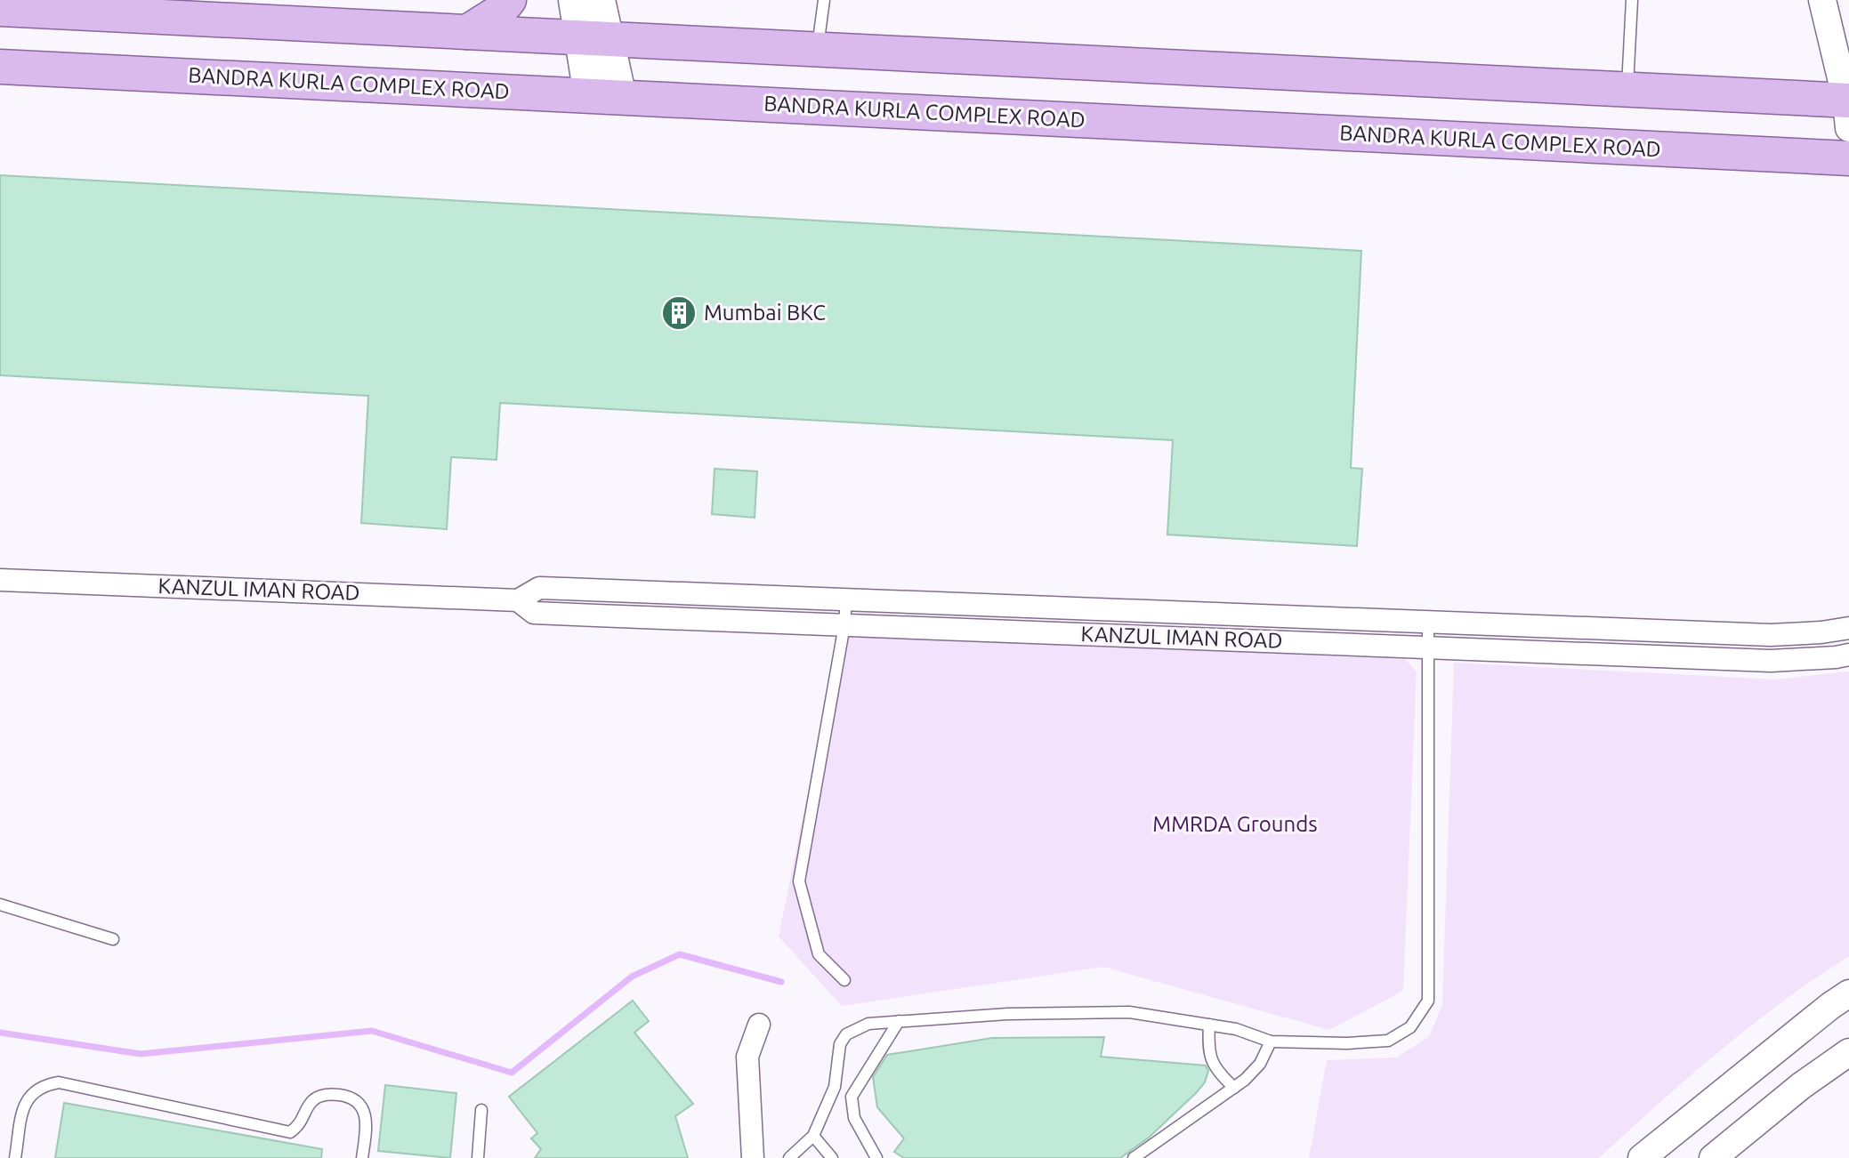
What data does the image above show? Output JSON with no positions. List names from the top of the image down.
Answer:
{
  "streets": {
    "main road": ["BANDRA KURLA COMPLEX ROAD"],
    "street": ["KANZUL IMAN ROAD"]
  },
  "parks": ["MMRDA Grounds"],
  "places": {
    "building": ["Mumbai BKC"]
  }
}
